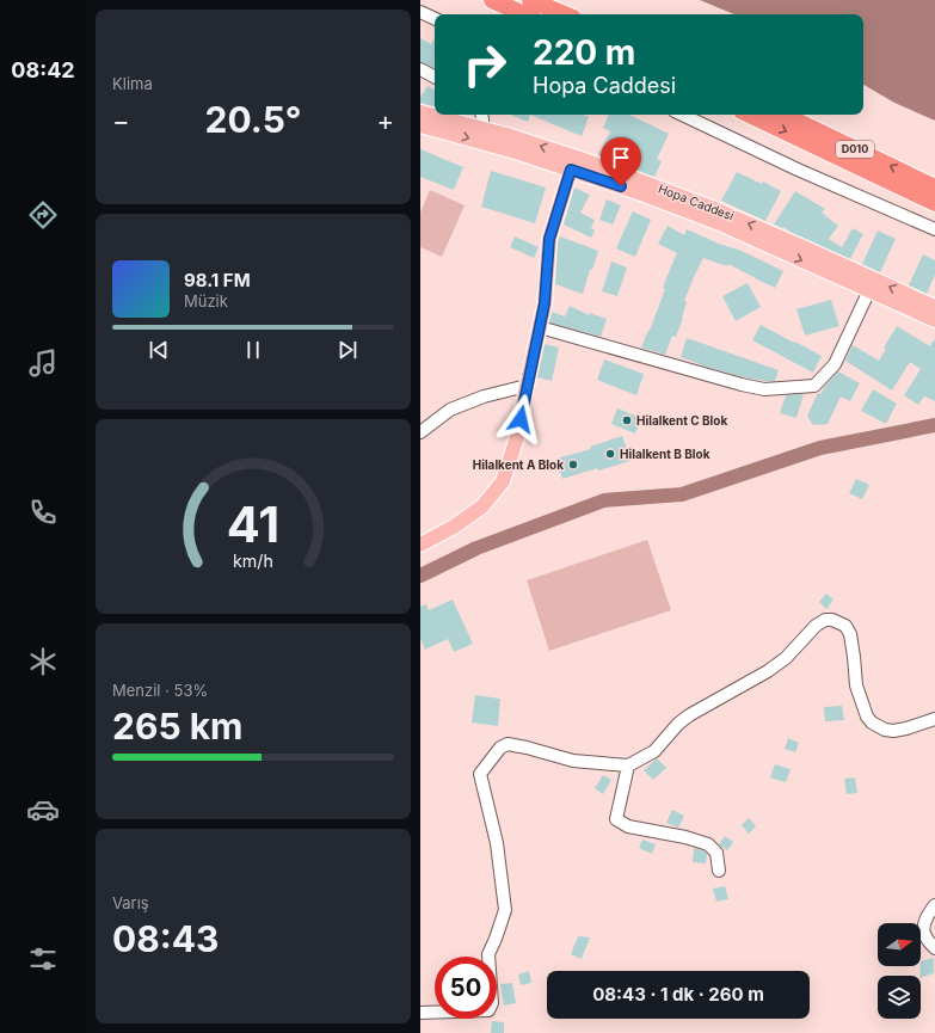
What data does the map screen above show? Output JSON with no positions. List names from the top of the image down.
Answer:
{
  "streets": {
    "highway": ["D010"],
    "main road": ["Hopa Caddesi"]
  },
  "places": ["Hilalkent C Blok", "Hilalkent B Blok", "Hilalkent A Blok"],
  "north": "right",
  "page": {
    "tabs": "08:42",
    "tile": [
      "Klima",
      ["Menzil · 53%", "265 km"],
      ["Varış", "08:43"]
    ],
    "turn": ["220 m", "Hopa Caddesi"],
    "heat": ["−", "20.5°", "+"],
    "song": ["98.1 FM", "Müzik"],
    "limit": "50",
    "trip": "08:43 · 1 dk · 260 m",
    "gauge": ["41", "km/h"]
  }
}
